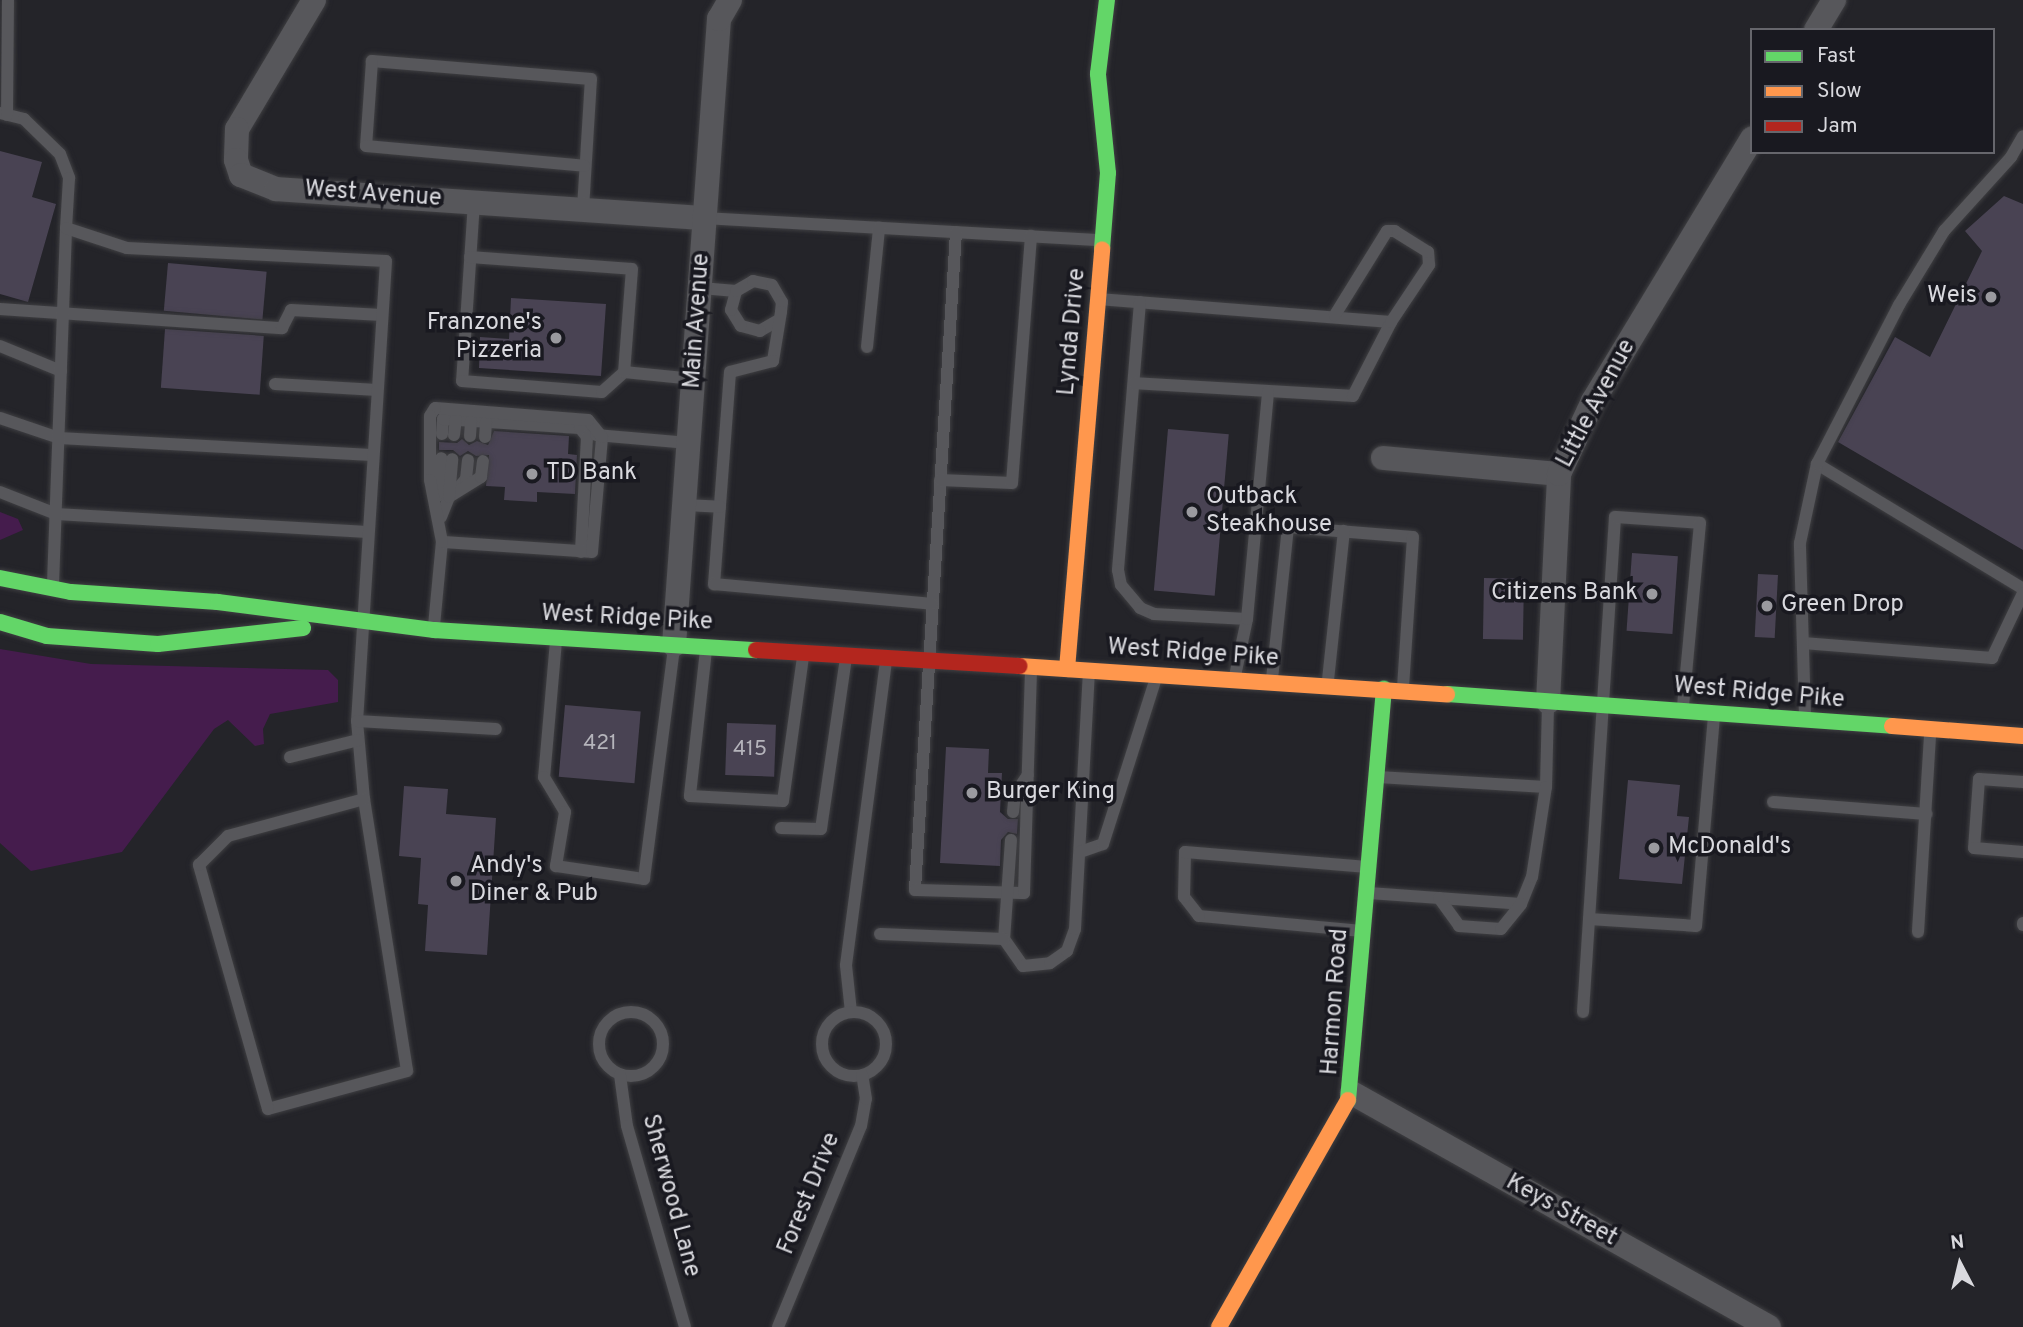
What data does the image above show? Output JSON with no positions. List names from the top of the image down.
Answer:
{
  "streets": {
    "main road": ["Lynda Drive", "West Ridge Pike", "Harmon Road"],
    "street": [
      "West Avenue",
      "Main Avenue",
      "Little Avenue",
      "Keys Street"
    ],
    "lane": ["Forest Drive", "Sherwood Lane"]
  },
  "crossings": [
    ["West Avenue", "Main Avenue"],
    ["Main Avenue", "West Ridge Pike"],
    ["Lynda Drive", "West Ridge Pike"],
    ["Little Avenue", "West Ridge Pike"],
    ["West Ridge Pike", "Harmon Road"],
    ["Harmon Road", "Keys Street"]
  ],
  "places": [
    "Weis",
    "Franzone's Pizzeria",
    "TD Bank",
    "Outback Steakhouse",
    "Citizens Bank",
    "Green Drop",
    "Burger King",
    "McDonald's",
    "Andy's Diner & Pub"
  ],
  "house_numbers": ["421", "415"],
  "legend": ["Fast", "Slow", "Jam"],
  "north": "top"
}
